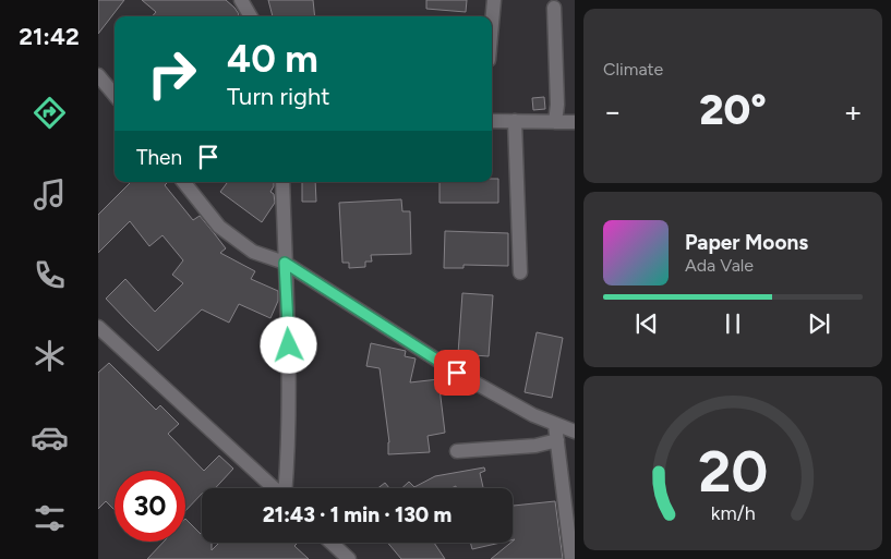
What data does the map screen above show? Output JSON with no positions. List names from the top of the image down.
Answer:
{
  "page": {
    "tabs": "21:42",
    "tile": "Climate",
    "turn": ["40 m", "Turn right"],
    "heat": ["−", "20°", "+"],
    "then": "Then",
    "song": ["Paper Moons", "Ada Vale"],
    "limit": "30",
    "trip": "21:43 · 1 min · 130 m",
    "gauge": ["20", "km/h"]
  }
}
